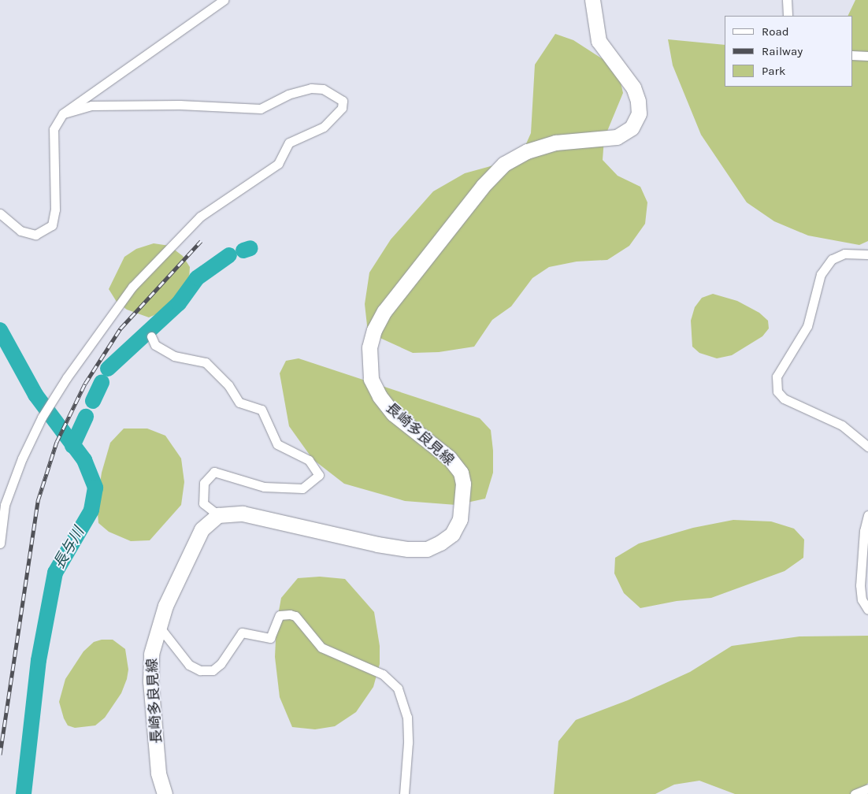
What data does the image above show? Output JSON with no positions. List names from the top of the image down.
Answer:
{
  "streets": {
    "main road": ["長崎多良見線"]
  },
  "water": ["長与川"],
  "legend": ["Road", "Railway", "Park"]
}
